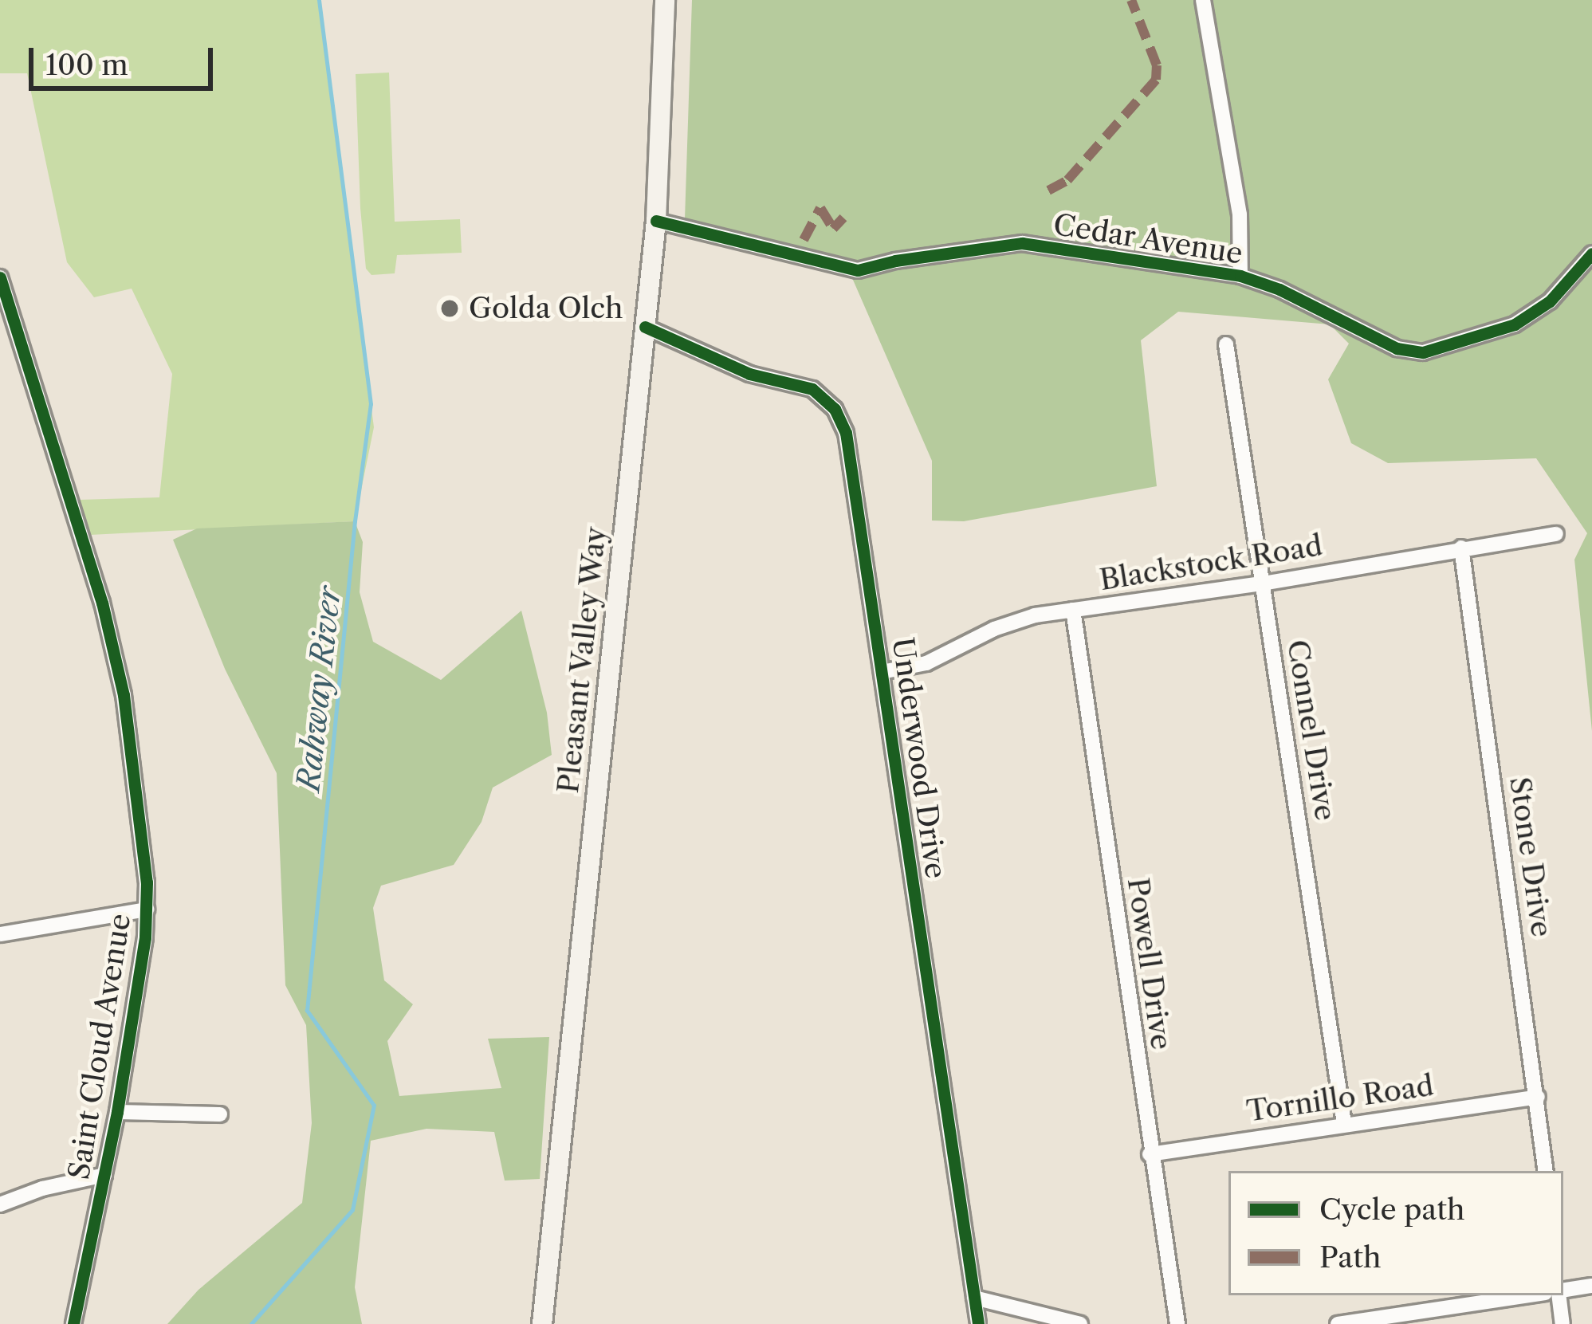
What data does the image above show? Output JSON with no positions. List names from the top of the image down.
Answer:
{
  "streets": {
    "main road": ["Pleasant Valley Way"],
    "street": [
      "Cedar Avenue",
      "Blackstock Road",
      "Connel Drive",
      "Underwood Drive",
      "Stone Drive",
      "Powell Drive",
      "Saint Cloud Avenue",
      "Tornillo Road"
    ]
  },
  "crossings": [
    ["Cedar Avenue", "Pleasant Valley Way"],
    ["Blackstock Road", "Connel Drive"],
    ["Blackstock Road", "Underwood Drive"],
    ["Blackstock Road", "Stone Drive"],
    ["Blackstock Road", "Powell Drive"],
    ["Pleasant Valley Way", "Underwood Drive"],
    ["Connel Drive", "Tornillo Road"],
    ["Stone Drive", "Tornillo Road"],
    ["Powell Drive", "Tornillo Road"]
  ],
  "water": ["Rahway River"],
  "places": ["Golda Olch"],
  "legend": ["Cycle path", "Path"],
  "scale_bar": "100 m"
}
